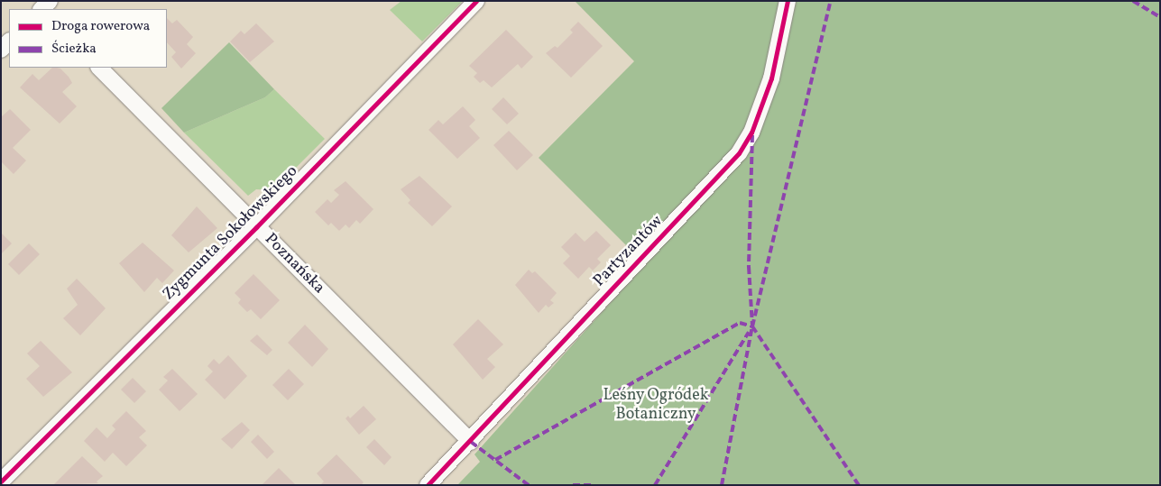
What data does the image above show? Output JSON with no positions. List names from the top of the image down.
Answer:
{
  "streets": {
    "street": ["Zygmunta Sokołowskiego", "Partyzantów", "Poznańska"]
  },
  "crossings": [
    ["Zygmunta Sokołowskiego", "Poznańska"],
    ["Partyzantów", "Poznańska"]
  ],
  "parks": ["Leśny Ogródek Botaniczny"],
  "legend": ["Droga rowerowa", "Ścieżka"]
}
